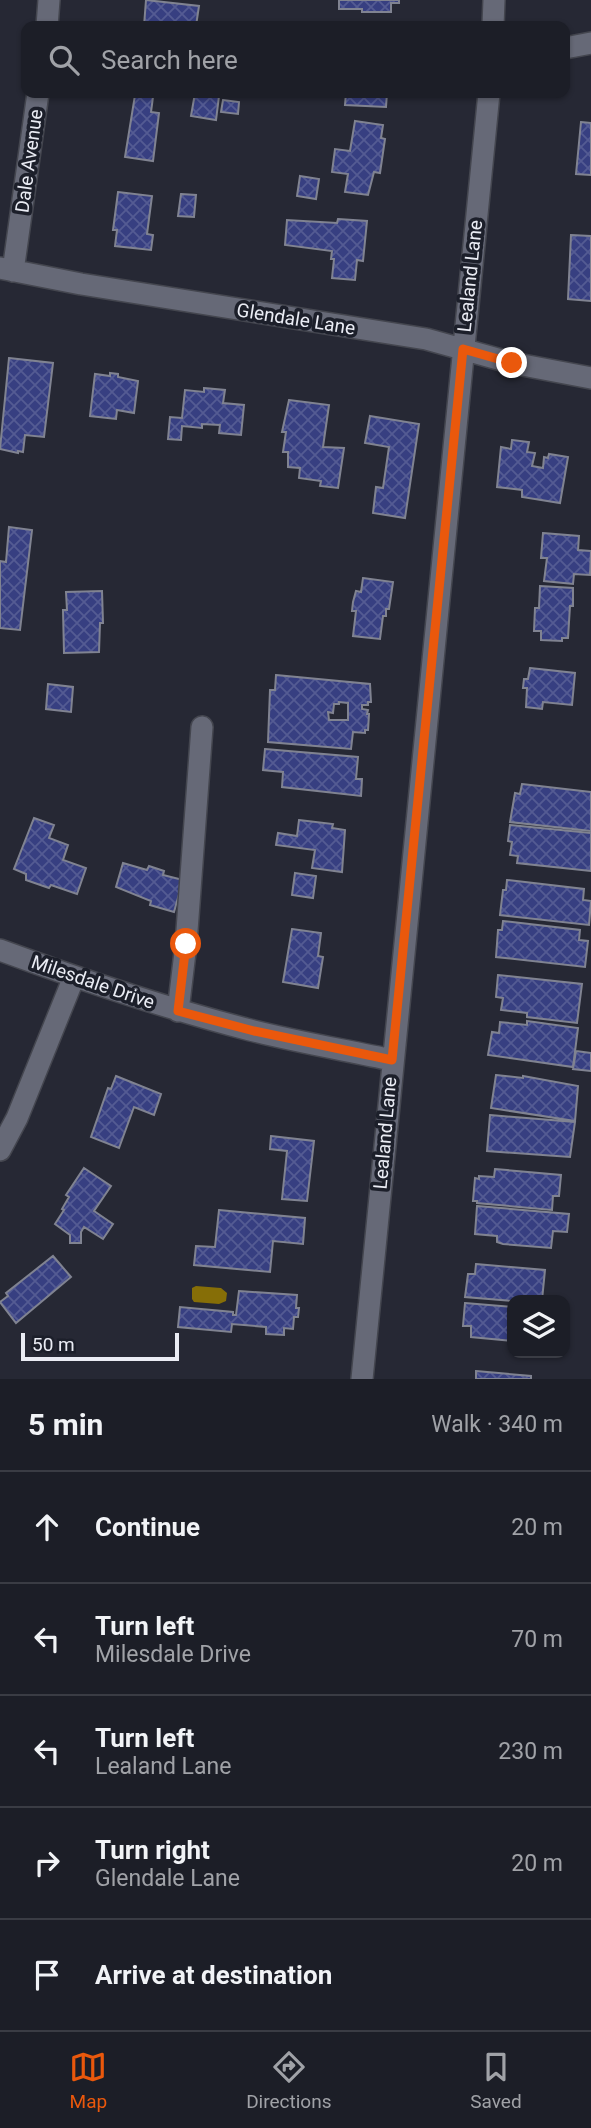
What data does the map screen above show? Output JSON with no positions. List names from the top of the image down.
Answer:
{
  "streets": {
    "street": [
      "Dale Avenue",
      "Lealand Lane",
      "Glendale Lane",
      "Milesdale Drive"
    ]
  },
  "crossings": [
    ["Dale Avenue", "Glendale Lane"],
    ["Lealand Lane", "Glendale Lane"],
    ["Lealand Lane", "Milesdale Drive"]
  ],
  "scale_bar": "50 m",
  "page": {
    "search": "Search here",
    "scale": "50 m",
    "heading": ["5 min", "Walk · 340 m"],
    "list": [
      ["Continue", "20 m"],
      ["Turn left", "Milesdale Drive", "70 m"],
      ["Turn left", "Lealand Lane", "230 m"],
      ["Turn right", "Glendale Lane", "20 m"],
      "Arrive at destination"
    ],
    "nav": ["Map", "Directions", "Saved"]
  }
}
